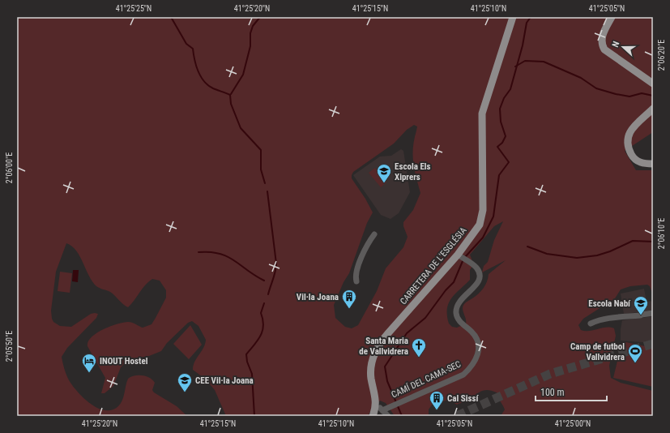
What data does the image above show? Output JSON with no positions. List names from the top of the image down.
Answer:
{
  "streets": {
    "main road": ["CARRETERA DE L'ESGLÉSIA"],
    "street": ["CAMÍ DEL CAMA-SEC"]
  },
  "crossings": [
    ["CARRETERA DE L'ESGLÉSIA", "CAMÍ DEL CAMA-SEC"]
  ],
  "places": {
    "school or university": ["Escola Els Xiprers", "Escola Nabí", "CEE Vil·la Joana"],
    "building": ["Vil·la Joana", "Cal Sissí"],
    "church": ["Santa Maria de Vallvidrera"],
    "sports": ["Camp de futbol Vallvidrera"],
    "hotel": ["INOUT Hostel"]
  },
  "scale_bar": "100 m",
  "north": "left",
  "coordinates": [
    "41°25'25\"N",
    "41°25'20\"N",
    "41°25'15\"N",
    "41°25'10\"N",
    "41°25'05\"N",
    "2°06'20\"E",
    "2°06'00\"E",
    "2°06'10\"E",
    "2°05'50\"E",
    "41°25'00\"N"
  ]
}
